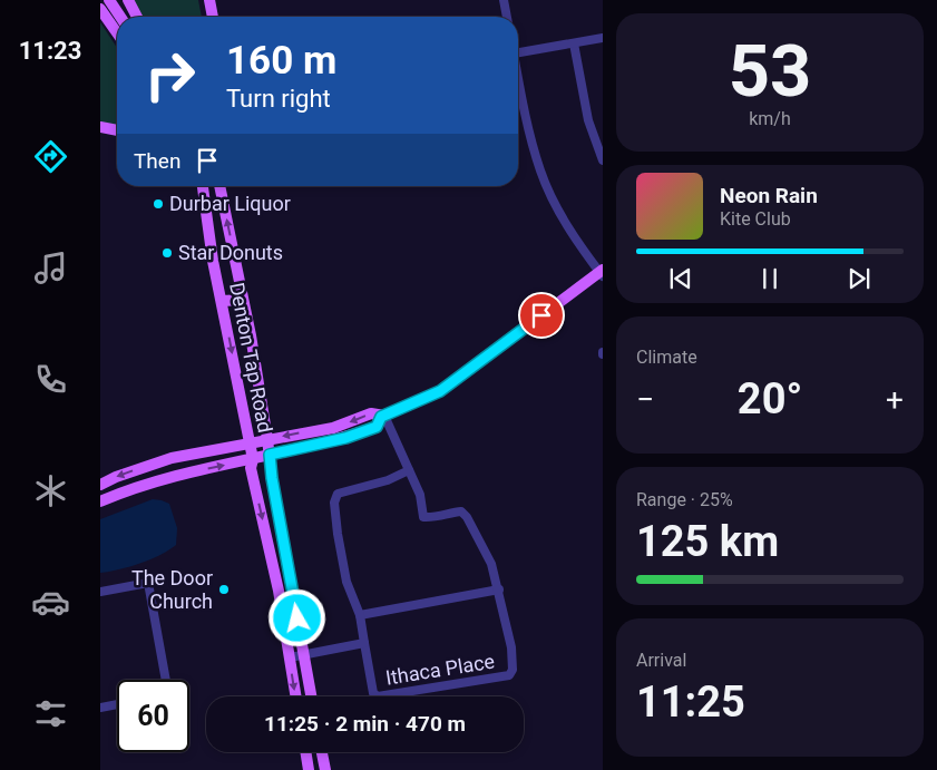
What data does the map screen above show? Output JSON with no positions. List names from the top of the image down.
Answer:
{
  "streets": {
    "main road": ["Denton Tap Road"],
    "street": ["Ithaca Place"]
  },
  "places": ["Durbar Liquor", "Star Donuts", "The Door Church"],
  "page": {
    "tabs": "11:23",
    "tile": [
      ["53", "km/h"],
      "Climate",
      ["Range · 25%", "125 km"],
      ["Arrival", "11:25"]
    ],
    "turn": ["160 m", "Turn right"],
    "then": "Then",
    "song": ["Neon Rain", "Kite Club"],
    "heat": ["−", "20°", "+"],
    "limit": "60",
    "trip": "11:25 · 2 min · 470 m"
  }
}
